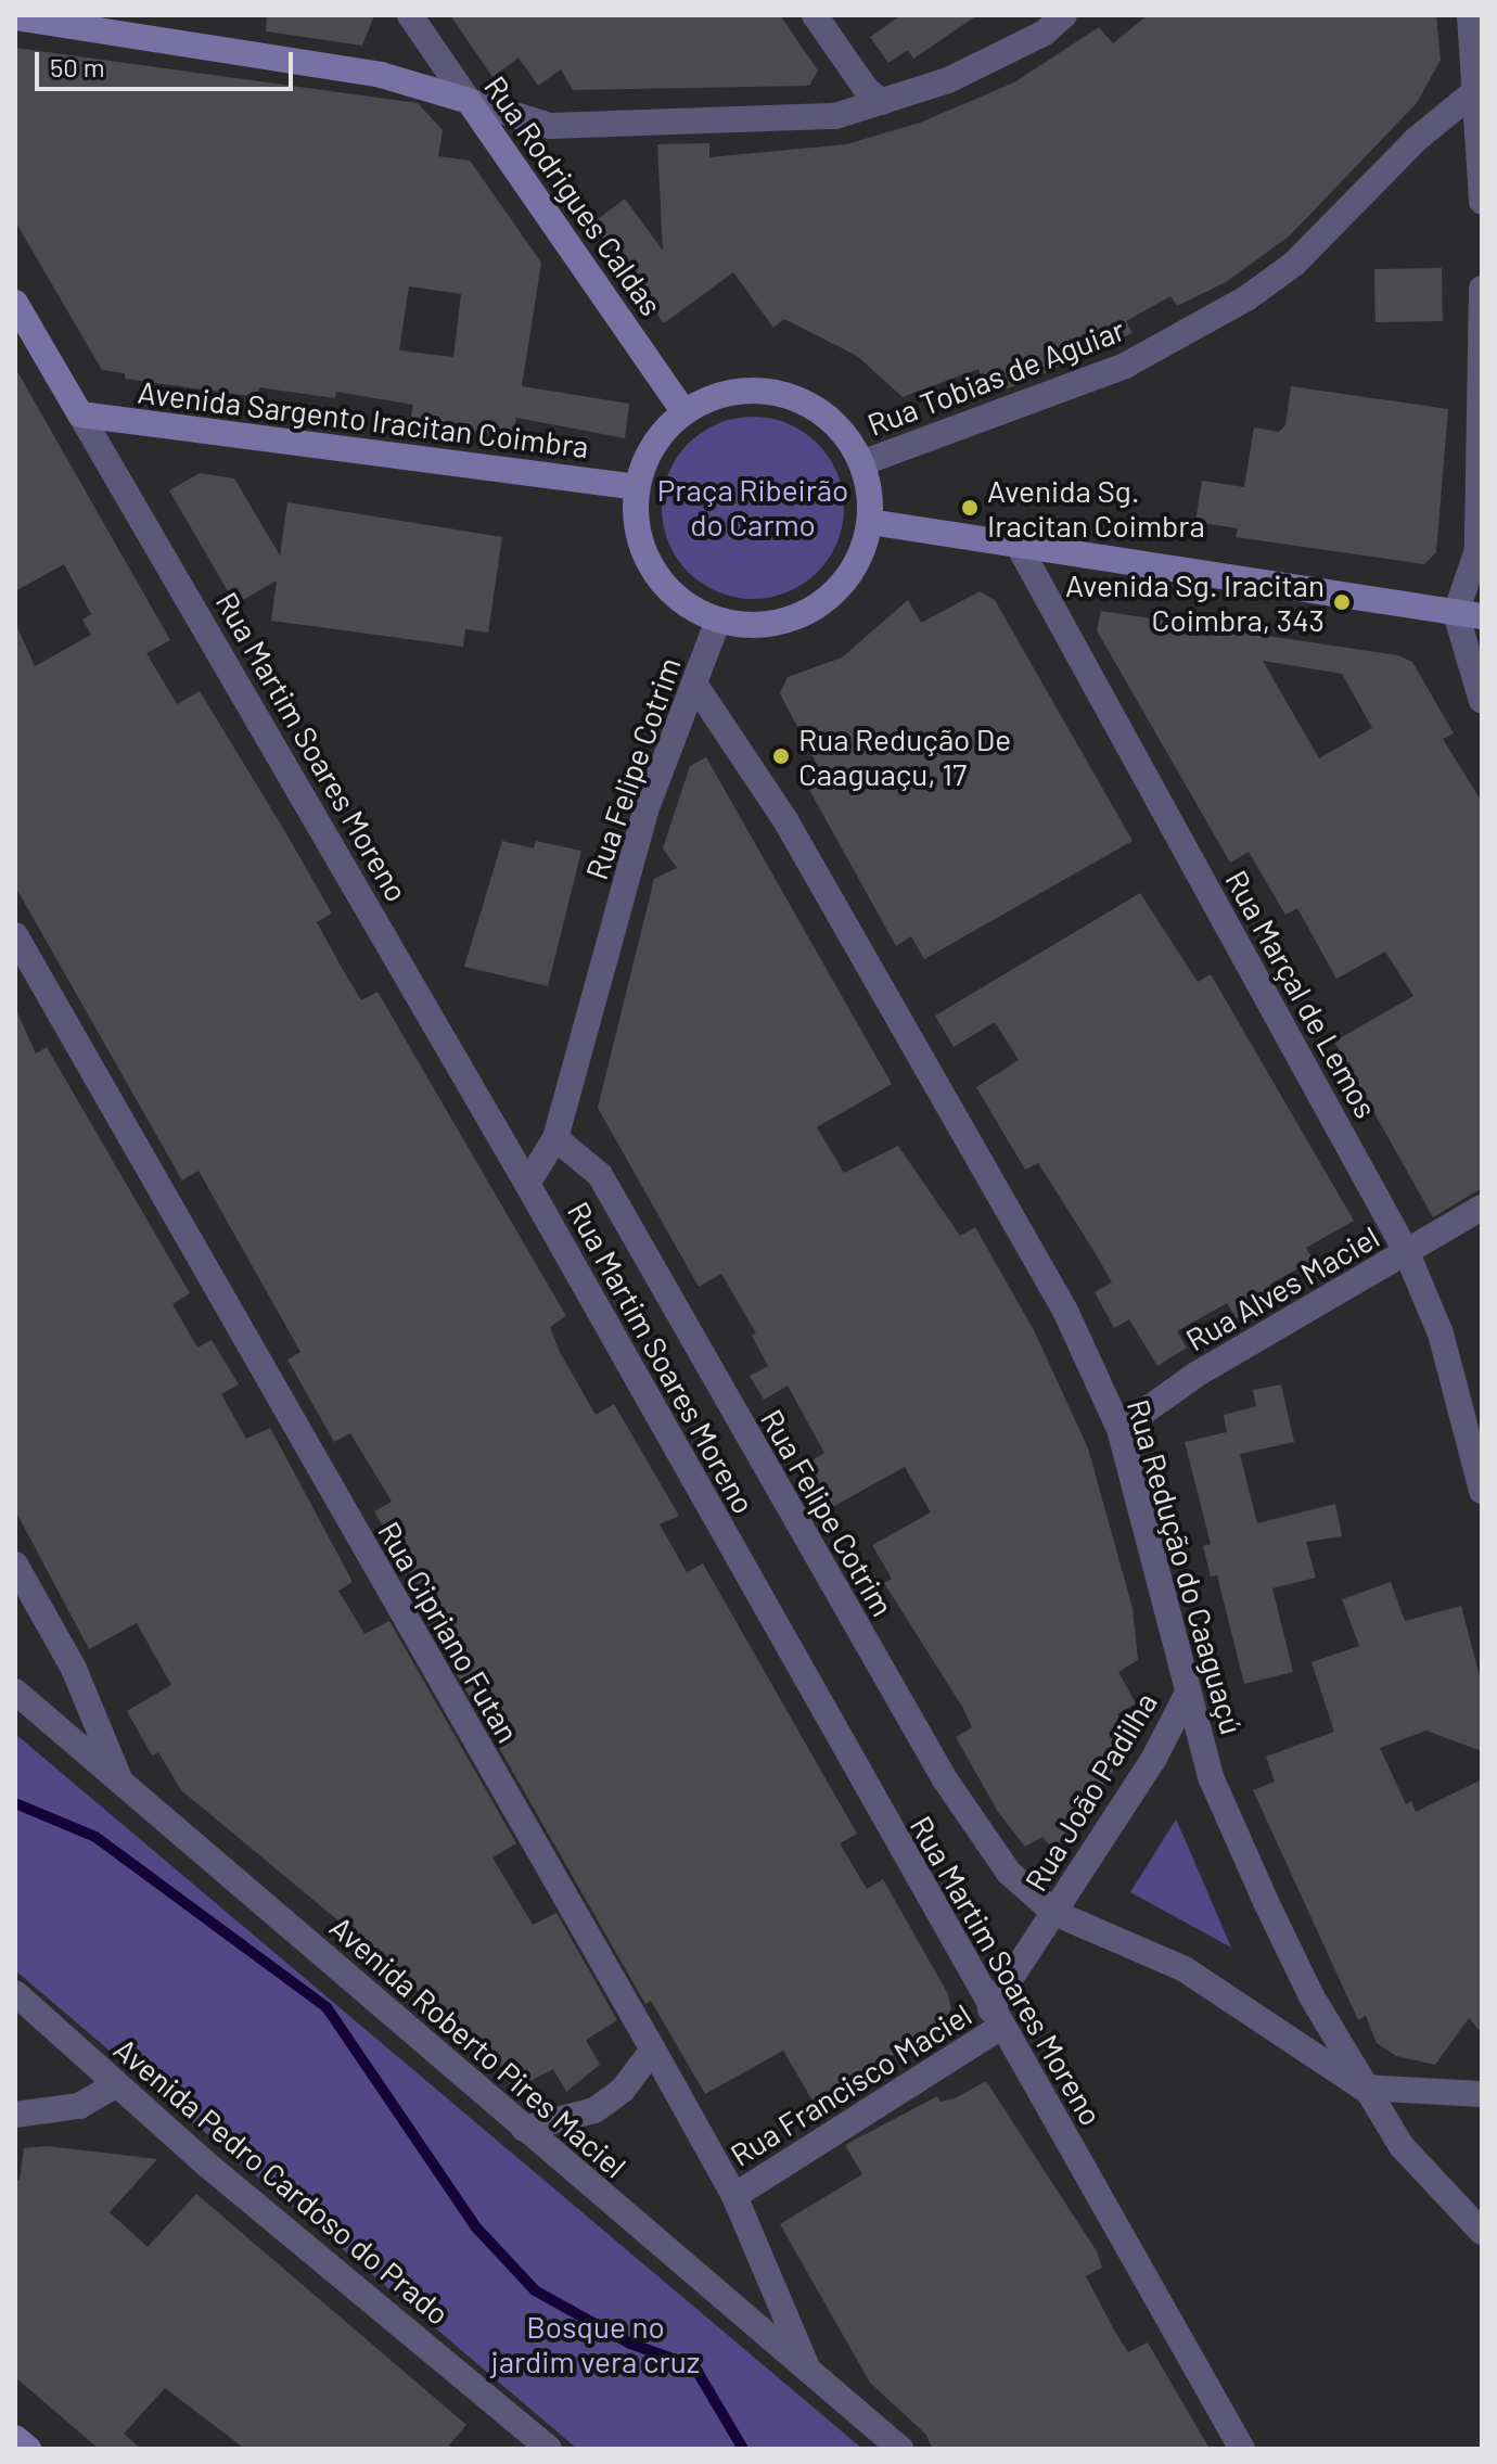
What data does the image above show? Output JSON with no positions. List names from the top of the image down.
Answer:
{
  "streets": {
    "street": [
      "Rua Rodrigues Caldas",
      "Rua Tobias de Aguiar",
      "Avenida Sargento Iracitan Coimbra",
      "Rua Martim Soares Moreno",
      "Rua Felipe Cotrim",
      "Rua Marçal de Lemos",
      "Rua Alves Maciel",
      "Rua Redução do Caaguaçú",
      "Rua Cipriano Futan",
      "Rua João Padilha",
      "Avenida Roberto Pires Maciel",
      "Rua Francisco Maciel",
      "Avenida Pedro Cardoso do Prado"
    ]
  },
  "crossings": [
    ["Rua Rodrigues Caldas", "Rua Tobias de Aguiar"],
    ["Rua Rodrigues Caldas", "Avenida Sargento Iracitan Coimbra"],
    ["Rua Rodrigues Caldas", "Rua Felipe Cotrim"],
    ["Rua Tobias de Aguiar", "Avenida Sargento Iracitan Coimbra"],
    ["Rua Tobias de Aguiar", "Rua Felipe Cotrim"],
    ["Avenida Sargento Iracitan Coimbra", "Rua Martim Soares Moreno"],
    ["Avenida Sargento Iracitan Coimbra", "Rua Felipe Cotrim"],
    ["Rua Martim Soares Moreno", "Rua Felipe Cotrim"],
    ["Rua Martim Soares Moreno", "Rua João Padilha"],
    ["Rua Martim Soares Moreno", "Rua Francisco Maciel"],
    ["Rua Felipe Cotrim", "Rua Redução do Caaguaçú"],
    ["Rua Felipe Cotrim", "Rua João Padilha"],
    ["Rua Marçal de Lemos", "Rua Alves Maciel"],
    ["Rua Alves Maciel", "Rua Redução do Caaguaçú"],
    ["Rua Redução do Caaguaçú", "Rua João Padilha"],
    ["Rua Cipriano Futan", "Avenida Roberto Pires Maciel"],
    ["Rua Cipriano Futan", "Rua Francisco Maciel"],
    ["Rua João Padilha", "Rua Francisco Maciel"]
  ],
  "parks": ["Praça Ribeirão do Carmo", "Bosque no jardim vera cruz"],
  "places": ["Avenida Sg. Iracitan Coimbra", "Avenida Sg. Iracitan Coimbra, 343", "Rua Redução De Caaguaçu, 17"],
  "scale_bar": "50 m"
}
